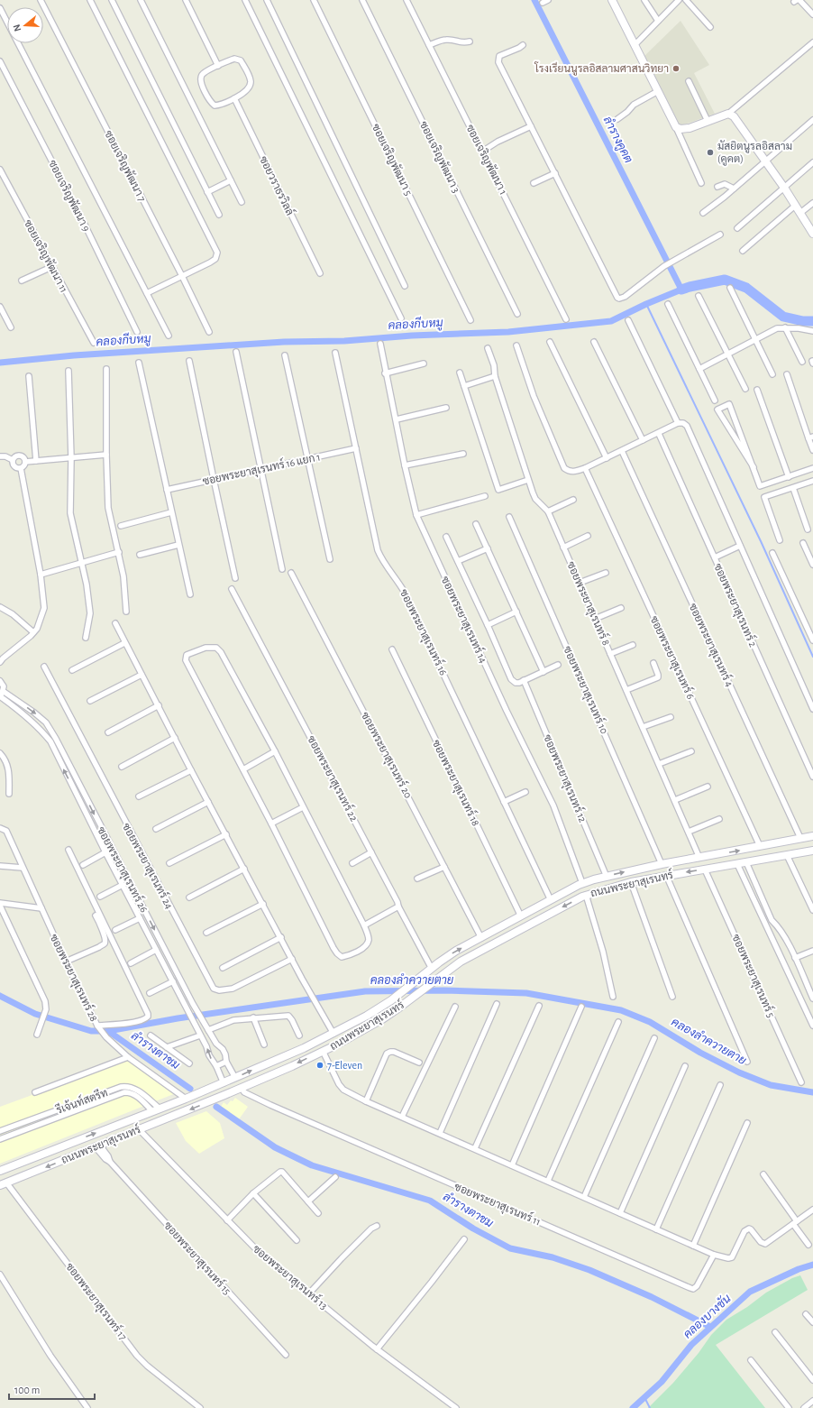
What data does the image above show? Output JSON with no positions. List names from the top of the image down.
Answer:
{
  "streets": {
    "street": [
      "ซอยเจริญพัฒนา 3",
      "ซอยเจริญพัฒนา 5",
      "ซอยเจริญพัฒนา 1",
      "ซอยเจริญพัฒนา 7",
      "ซอยวราธรวิลล์",
      "ซอยเจริญพัฒนา 9",
      "ซอยเจริญพัฒนา 11",
      "ซอยพระยาสุเรนทร์ 16 แยก 1",
      "ซอยพระยาสุเรนทร์ 8",
      "ซอยพระยาสุเรนทร์ 2",
      "ซอยพระยาสุเรนทร์ 14",
      "ซอยพระยาสุเรนทร์ 16",
      "ซอยพระยาสุเรนทร์ 4",
      "ซอยพระยาสุเรนทร์ 6",
      "ซอยพระยาสุเรนทร์ 10",
      "ซอยพระยาสุเรนทร์ 20",
      "ซอยพระยาสุเรนทร์ 22",
      "ซอยพระยาสุเรนทร์ 12",
      "ซอยพระยาสุเรนทร์ 18",
      "ซอยพระยาสุเรนทร์ 24",
      "ซอยพระยาสุเรนทร์ 26",
      "ถนนพระยาสุเรนทร์",
      "ซอยพระยาสุเรนทร์ 5",
      "ซอยพระยาสุเรนทร์ 28",
      "รีเจ้นท์สตรีท",
      "ซอยพระยาสุเรนทร์ 11",
      "ซอยพระยาสุเรนทร์ 15",
      "ซอยพระยาสุเรนทร์ 13",
      "ซอยพระยาสุเรนทร์ 17"
    ]
  },
  "crossings": [
    ["ซอยพระยาสุเรนทร์ 16 แยก 1", "ซอยพระยาสุเรนทร์ 16"],
    ["ซอยพระยาสุเรนทร์ 8", "ถนนพระยาสุเรนทร์"],
    ["ซอยพระยาสุเรนทร์ 14", "ถนนพระยาสุเรนทร์"],
    ["ซอยพระยาสุเรนทร์ 16", "ถนนพระยาสุเรนทร์"],
    ["ซอยพระยาสุเรนทร์ 4", "ถนนพระยาสุเรนทร์"],
    ["ซอยพระยาสุเรนทร์ 6", "ถนนพระยาสุเรนทร์"],
    ["ซอยพระยาสุเรนทร์ 10", "ถนนพระยาสุเรนทร์"],
    ["ซอยพระยาสุเรนทร์ 20", "ถนนพระยาสุเรนทร์"],
    ["ซอยพระยาสุเรนทร์ 22", "ถนนพระยาสุเรนทร์"],
    ["ซอยพระยาสุเรนทร์ 12", "ถนนพระยาสุเรนทร์"],
    ["ซอยพระยาสุเรนทร์ 18", "ถนนพระยาสุเรนทร์"],
    ["ซอยพระยาสุเรนทร์ 26", "ถนนพระยาสุเรนทร์"],
    ["ถนนพระยาสุเรนทร์", "ซอยพระยาสุเรนทร์ 5"],
    ["ถนนพระยาสุเรนทร์", "ซอยพระยาสุเรนทร์ 28"],
    ["ถนนพระยาสุเรนทร์", "รีเจ้นท์สตรีท"],
    ["ถนนพระยาสุเรนทร์", "ซอยพระยาสุเรนทร์ 11"],
    ["ถนนพระยาสุเรนทร์", "ซอยพระยาสุเรนทร์ 15"],
    ["ถนนพระยาสุเรนทร์", "ซอยพระยาสุเรนทร์ 13"],
    ["ถนนพระยาสุเรนทร์", "ซอยพระยาสุเรนทร์ 17"]
  ],
  "water": [
    "ลำรางคูคต",
    "คลองกีบหมู",
    "คลองลำควายตาย",
    "ลำรางตาชม",
    "คลองบางชัน"
  ],
  "places": ["โรงเรียนนูรลอิสลามศาสนวิทยา", "มัสยิตนูรลอิสลาม (คูคต)", "7-Eleven"],
  "scale_bar": "100 m",
  "north": "left"
}
